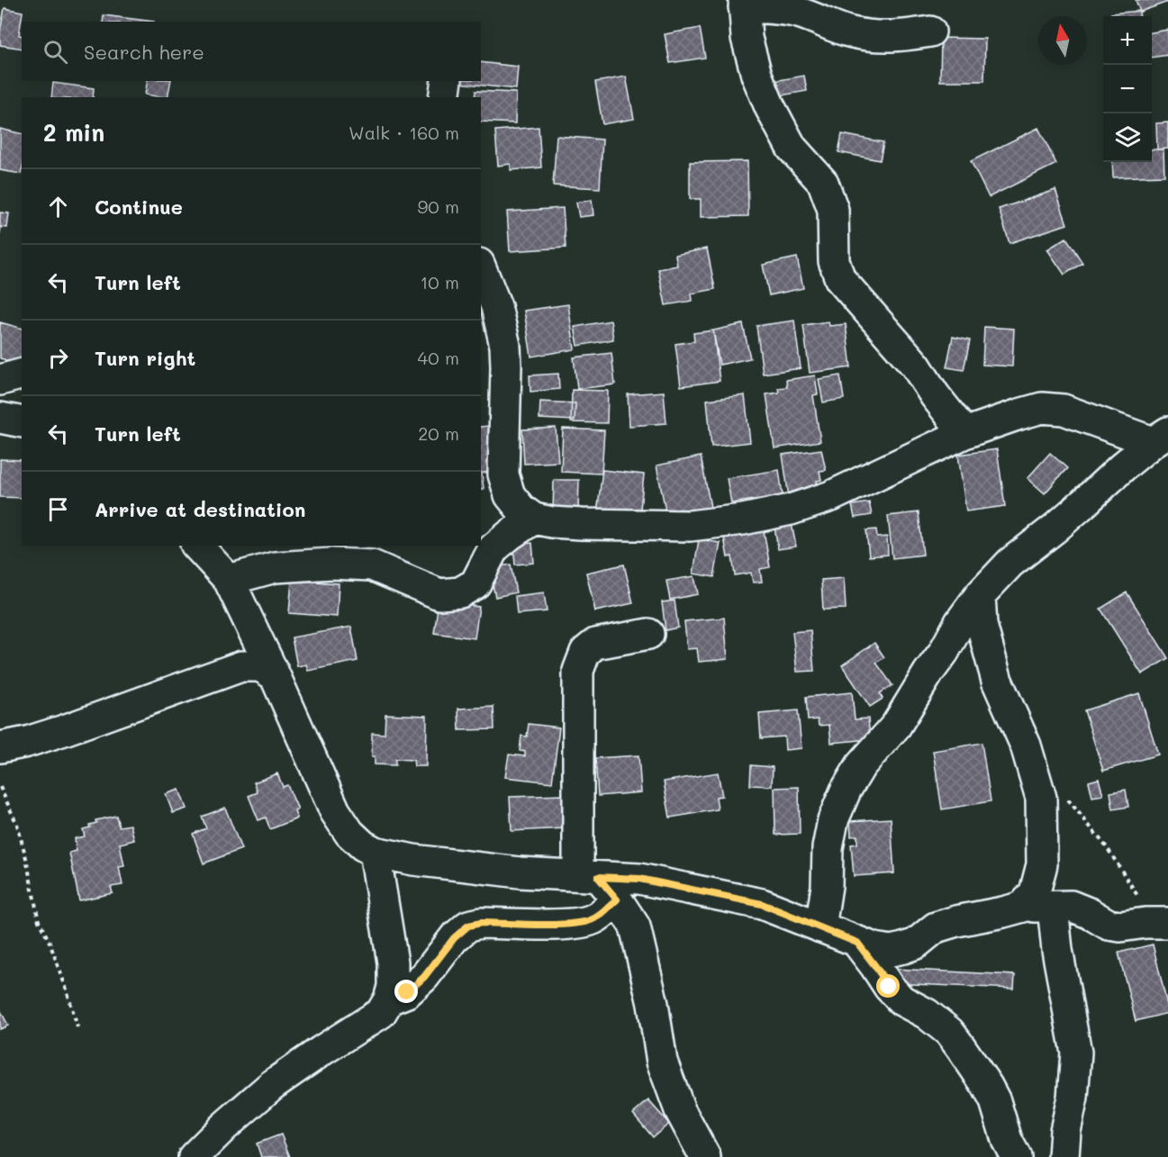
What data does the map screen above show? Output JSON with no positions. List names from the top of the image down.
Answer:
{
  "north": "top",
  "page": {
    "map_buttons": ["+", "−"],
    "search": "Search here",
    "heading": ["2 min", "Walk · 160 m"],
    "list": [
      ["Continue", "90 m"],
      ["Turn left", "10 m"],
      ["Turn right", "40 m"],
      ["Turn left", "20 m"],
      "Arrive at destination"
    ]
  }
}
